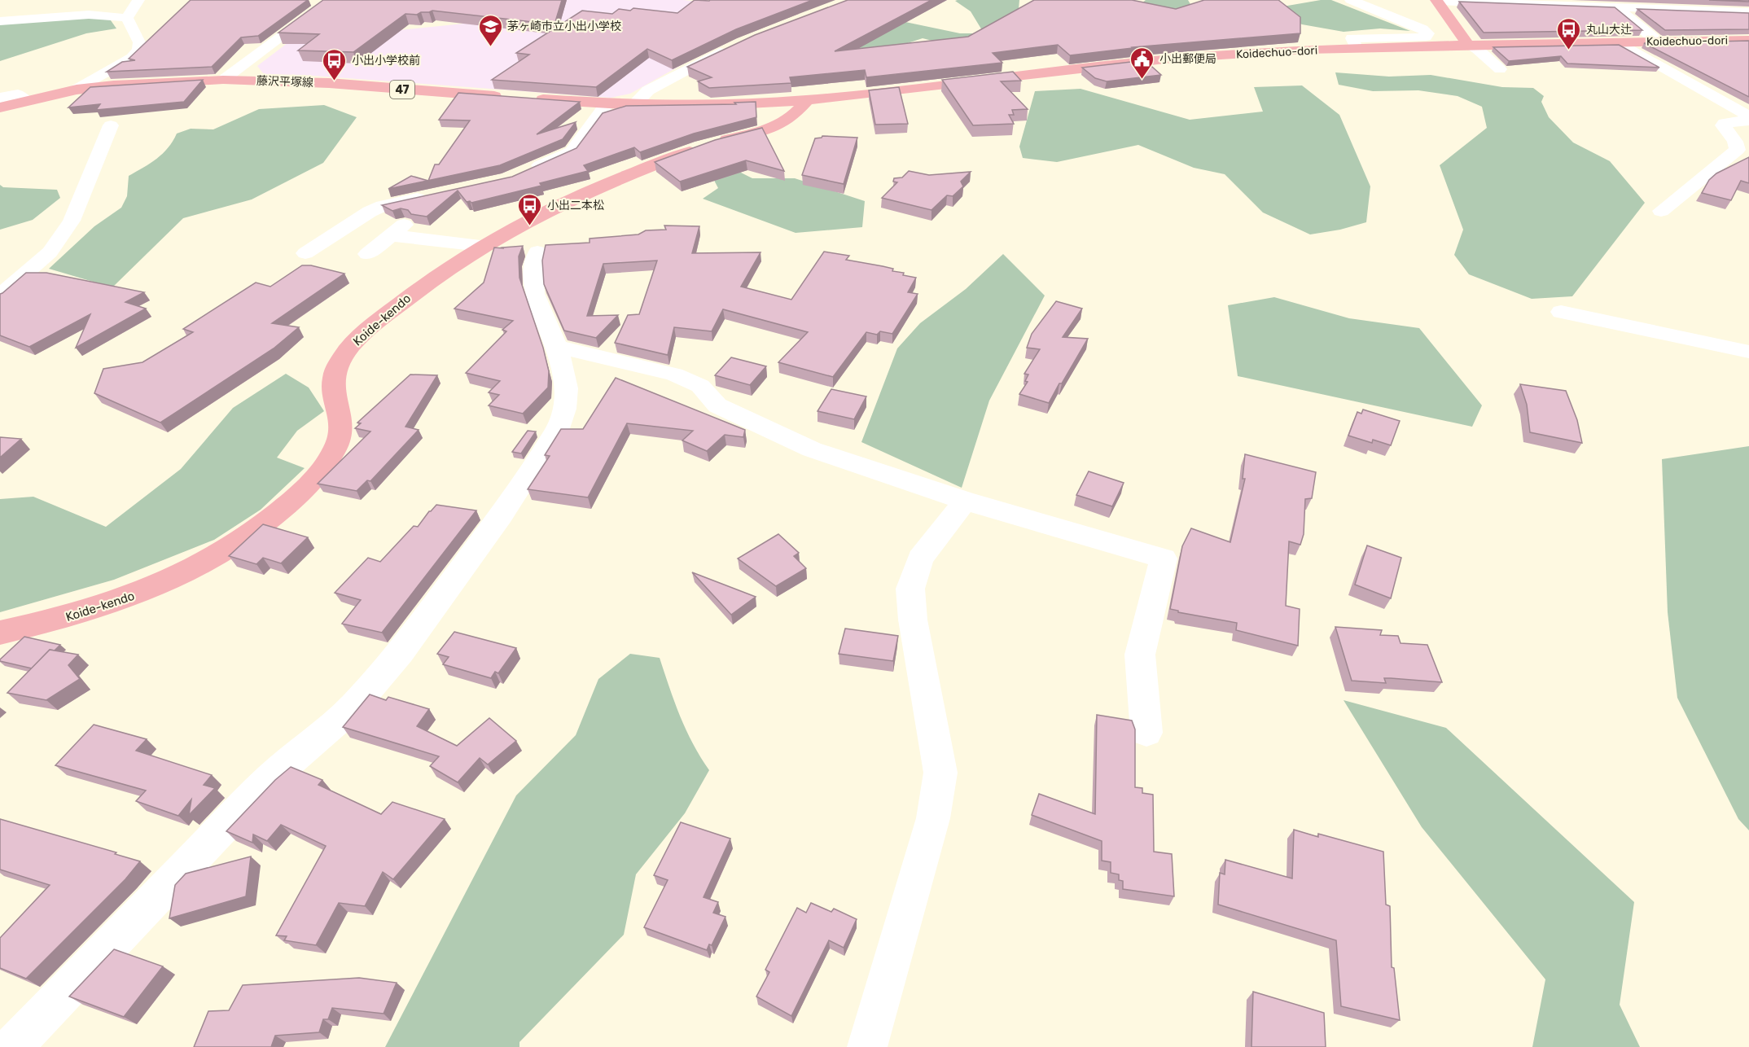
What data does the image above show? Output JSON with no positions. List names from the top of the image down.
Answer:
{
  "streets": {
    "main road": [
      "Koidechuo-dori",
      "藤沢平塚線",
      "47",
      "Koide-kendo"
    ]
  },
  "crossings": [
    ["Koidechuo-dori", "Koide-kendo"]
  ],
  "places": {
    "school or university": ["茅ヶ崎市立小出小学校"],
    "bus stop": ["丸山大辻", "小出小学校前", "小出二本松"],
    "public building": ["小出郵便局"]
  }
}
